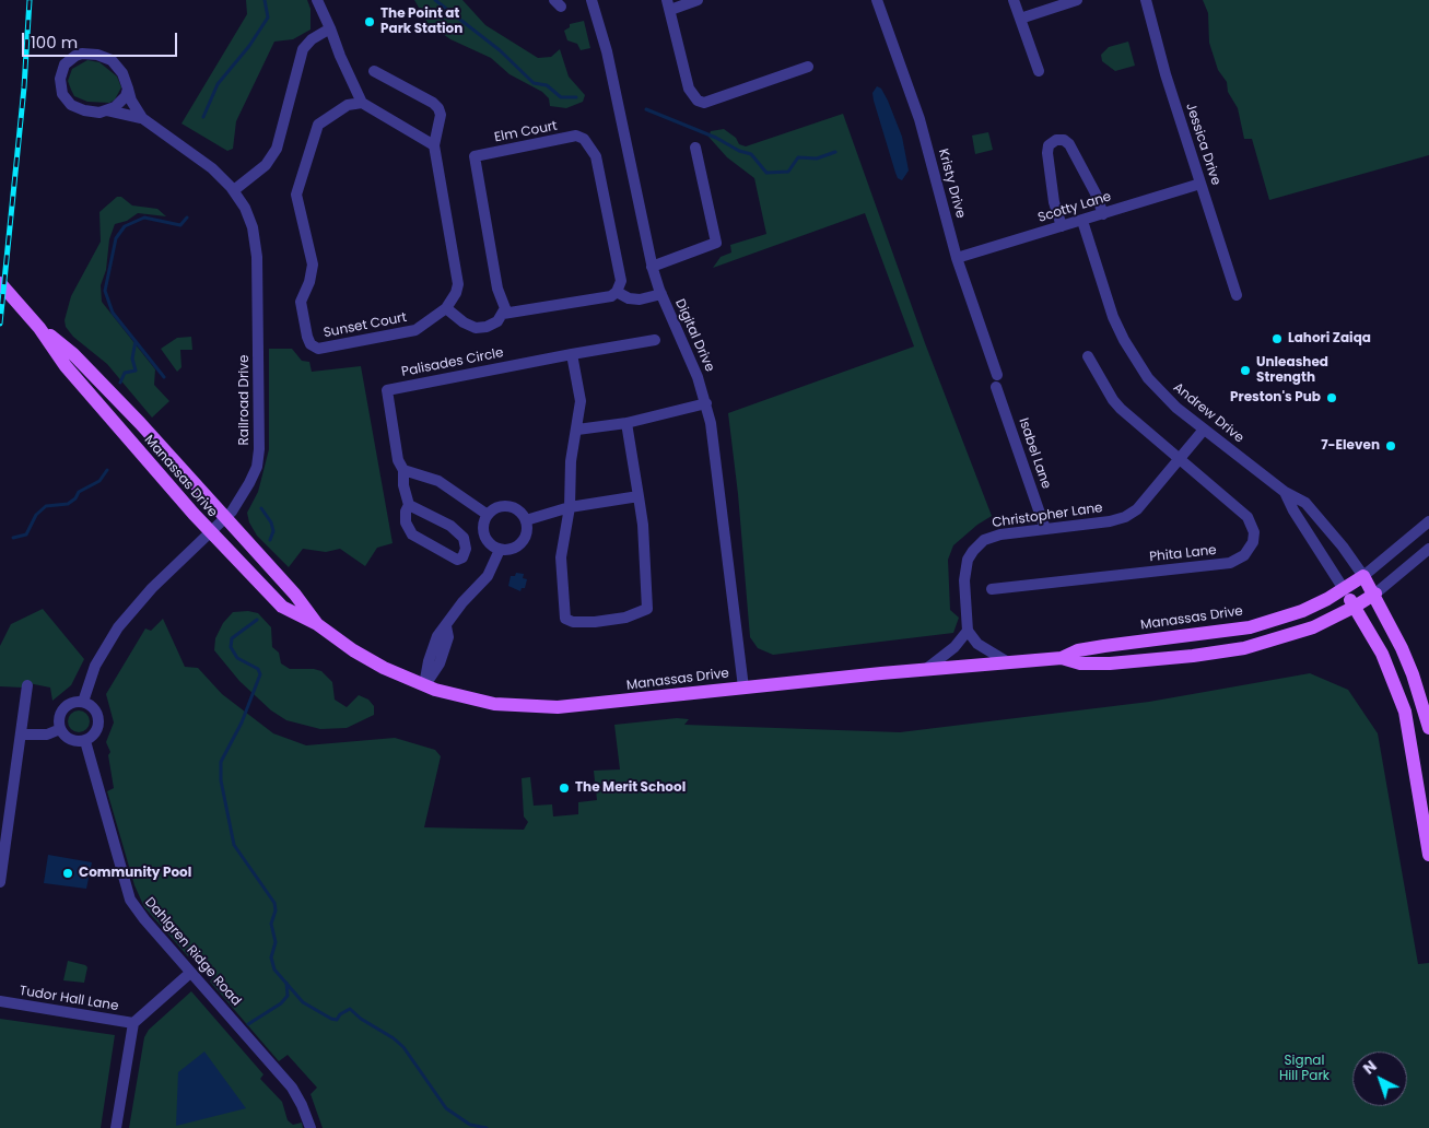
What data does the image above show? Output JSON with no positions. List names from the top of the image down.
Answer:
{
  "streets": {
    "main road": ["Manassas Drive"],
    "street": [
      "Elm Court",
      "Jessica Drive",
      "Kristy Drive",
      "Scotty Lane",
      "Sunset Court",
      "Digital Drive",
      "Palisades Circle",
      "Railroad Drive",
      "Andrew Drive",
      "Isabel Lane",
      "Christopher Lane",
      "Phita Lane",
      "Dahlgren Ridge Road",
      "Tudor Hall Lane"
    ]
  },
  "crossings": [
    ["Jessica Drive", "Scotty Lane"],
    ["Kristy Drive", "Scotty Lane"],
    ["Scotty Lane", "Andrew Drive"],
    ["Digital Drive", "Manassas Drive"],
    ["Railroad Drive", "Manassas Drive"],
    ["Railroad Drive", "Dahlgren Ridge Road"],
    ["Andrew Drive", "Manassas Drive"],
    ["Andrew Drive", "Christopher Lane"],
    ["Isabel Lane", "Christopher Lane"],
    ["Christopher Lane", "Phita Lane"]
  ],
  "parks": ["Signal Hill Park"],
  "places": [
    "The Point at Park Station",
    "Lahori Zaiqa",
    "Unleashed Strength",
    "Preston's Pub",
    "7-Eleven",
    "The Merit School",
    "Community Pool"
  ],
  "scale_bar": "100 m",
  "north": "top left"
}
